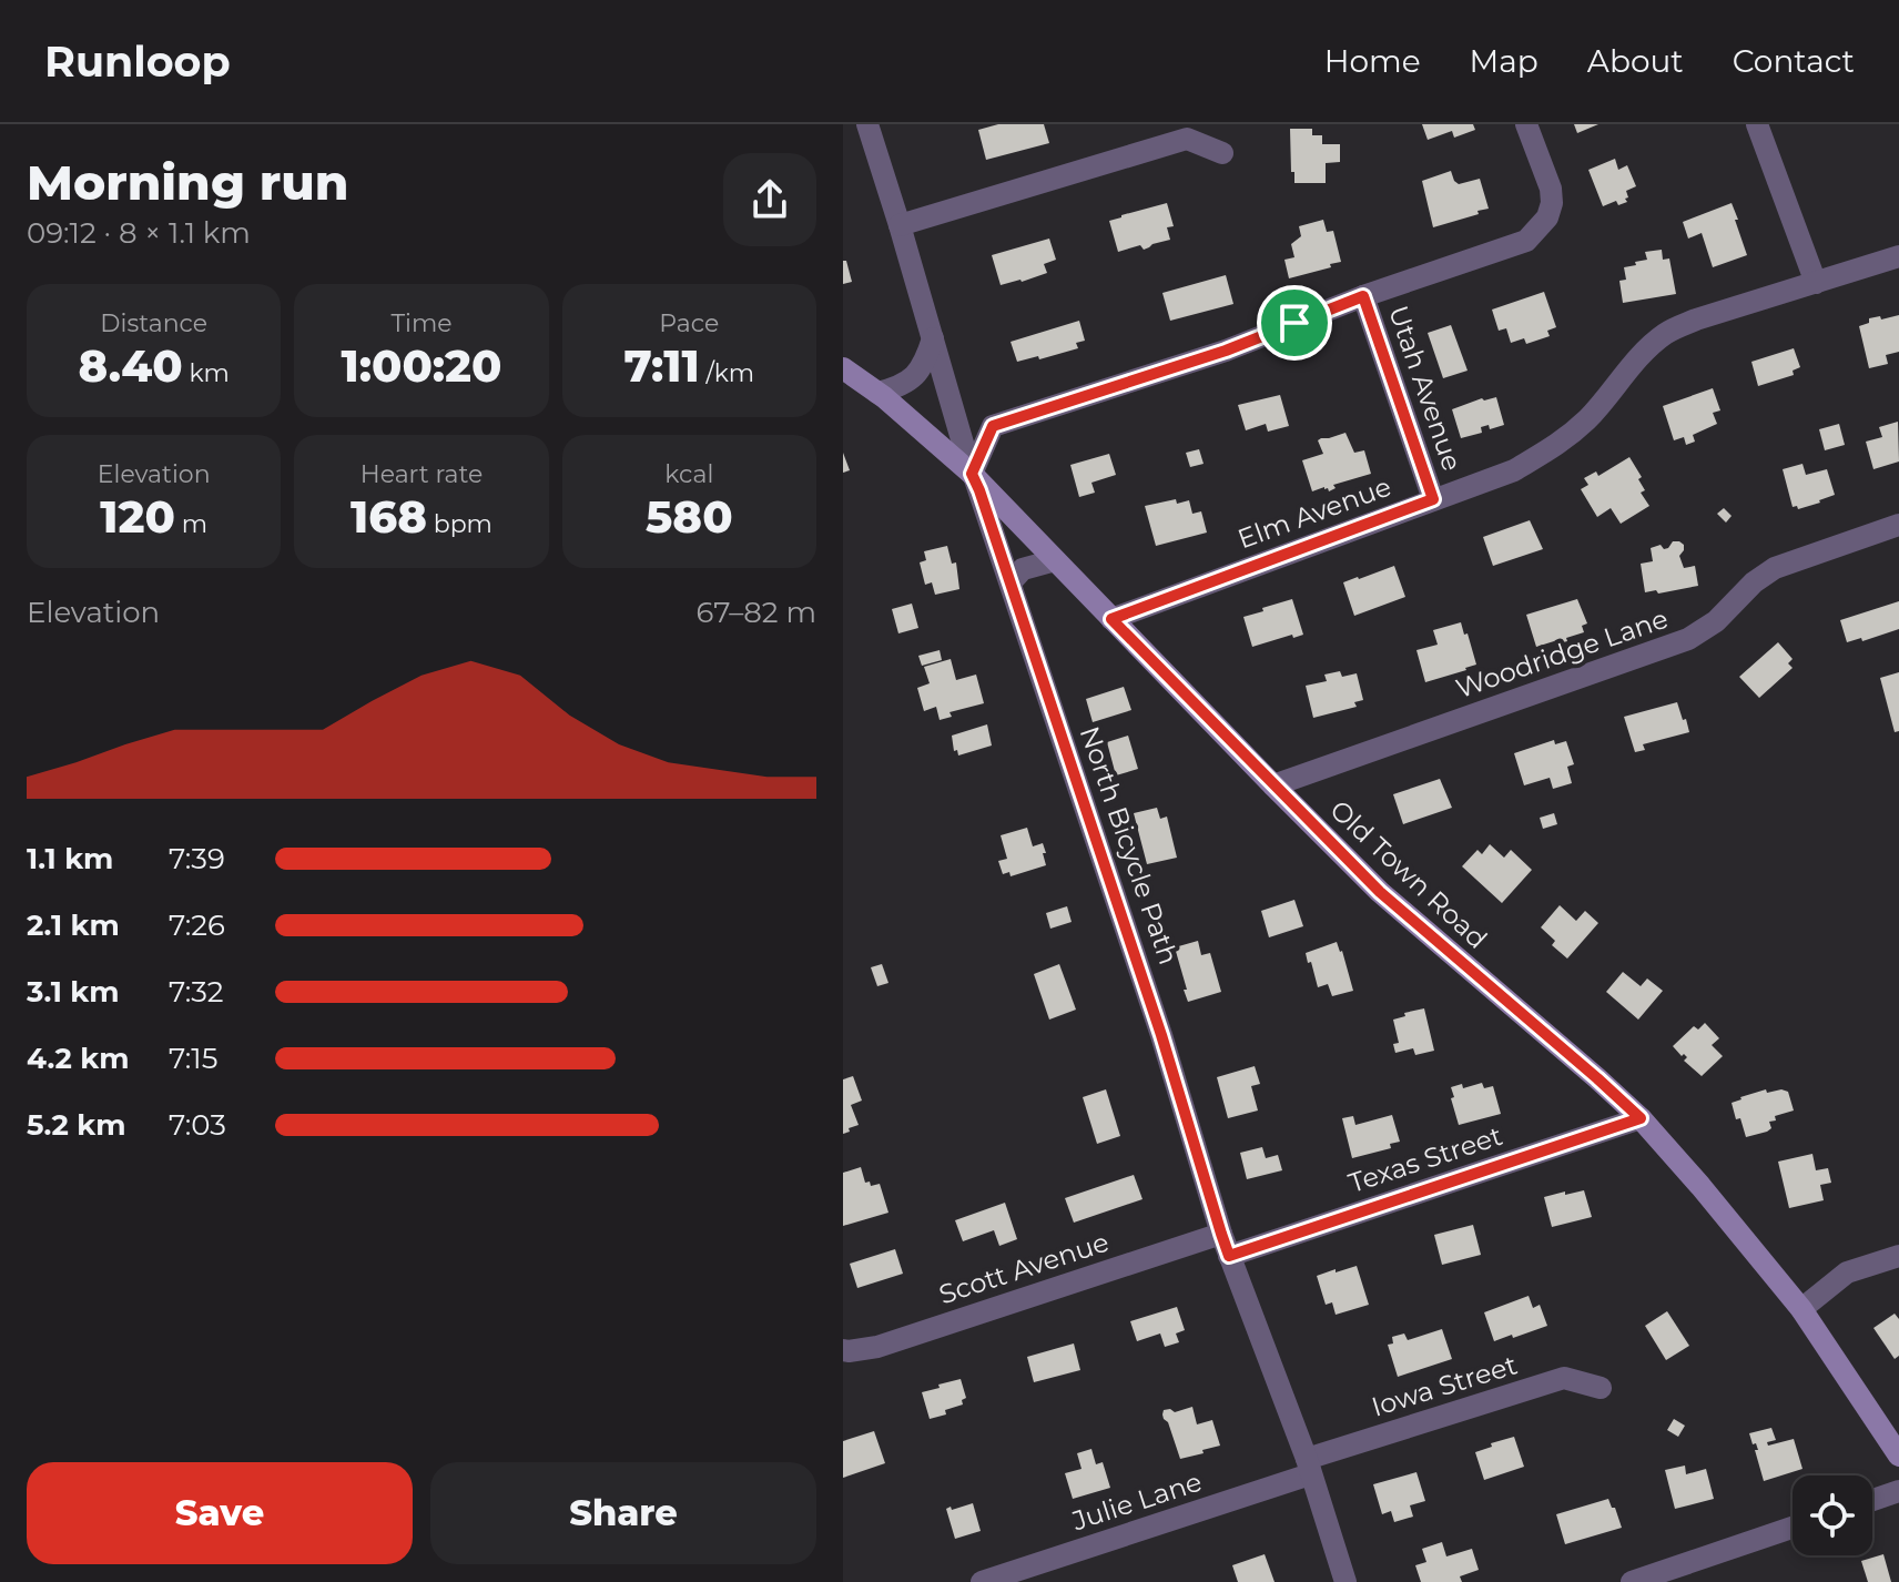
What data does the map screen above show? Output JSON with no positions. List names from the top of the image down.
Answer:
{
  "streets": {
    "main road": ["Old Town Road"],
    "street": [
      "Utah Avenue",
      "Elm Avenue",
      "Woodridge Lane",
      "North Bicycle Path",
      "Texas Street",
      "Scott Avenue",
      "Iowa Street",
      "Julie Lane"
    ]
  },
  "crossings": [
    ["Utah Avenue", "Elm Avenue"],
    ["Elm Avenue", "Old Town Road"],
    ["Woodridge Lane", "Old Town Road"],
    ["North Bicycle Path", "Old Town Road"],
    ["North Bicycle Path", "Texas Street"],
    ["North Bicycle Path", "Scott Avenue"],
    ["North Bicycle Path", "Iowa Street"],
    ["North Bicycle Path", "Julie Lane"],
    ["Old Town Road", "Texas Street"],
    ["Texas Street", "Scott Avenue"],
    ["Iowa Street", "Julie Lane"]
  ],
  "page": {
    "header": "Runloop",
    "nav": [
      "Home",
      "Map",
      "About",
      "Contact"
    ],
    "heading": ["Morning run", "09:12 · 8 × 1.1 km"],
    "stats": [
      ["Distance", "8.40 km"],
      ["Time", "1:00:20"],
      ["Pace", "7:11 /km"],
      ["Elevation", "120 m"],
      ["Heart rate", "168 bpm"],
      ["kcal", "580"]
    ],
    "chart": ["Elevation", "67–82 m"],
    "list": [
      {
        "name": "1.1 km",
        "note": "7:39"
      },
      {
        "name": "2.1 km",
        "note": "7:26"
      },
      {
        "name": "3.1 km",
        "note": "7:32"
      },
      {
        "name": "4.2 km",
        "note": "7:15"
      },
      {
        "name": "5.2 km",
        "note": "7:03"
      }
    ],
    "buttons": ["Save", "Share"]
  }
}
